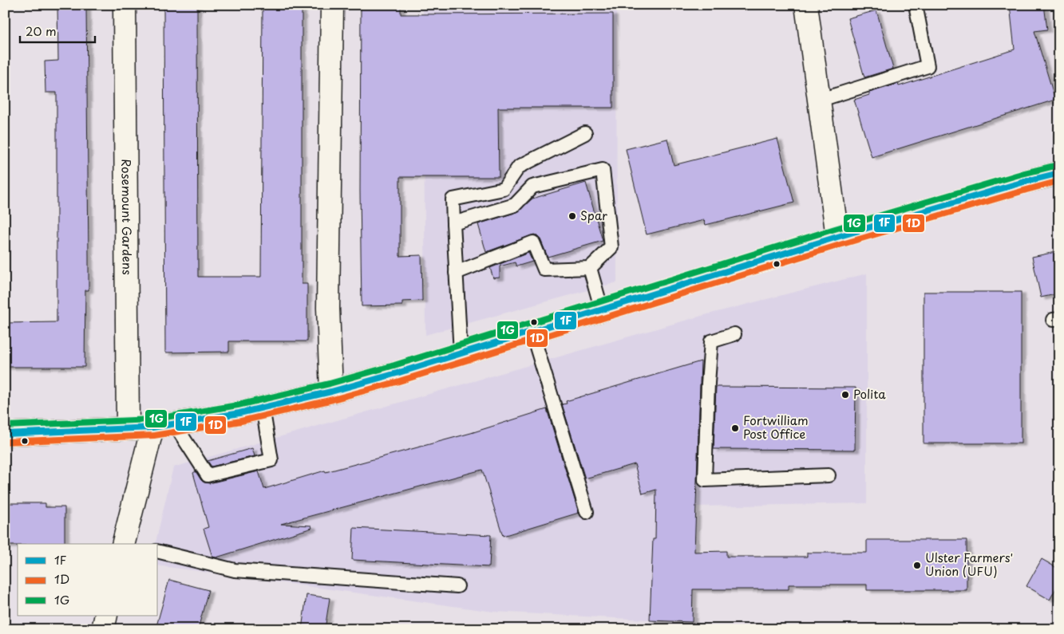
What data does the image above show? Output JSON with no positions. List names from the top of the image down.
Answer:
{
  "streets": {
    "street": ["Rosemount Gardens"]
  },
  "places": [
    "Spar",
    "Polita",
    "Fortwilliam Post Office",
    "Ulster Farmers' Union (UFU)"
  ],
  "lines": ["transit line 1G", "transit line 1F", "transit line 1D"],
  "legend": ["1F", "1D", "1G"],
  "scale_bar": "20 m"
}
